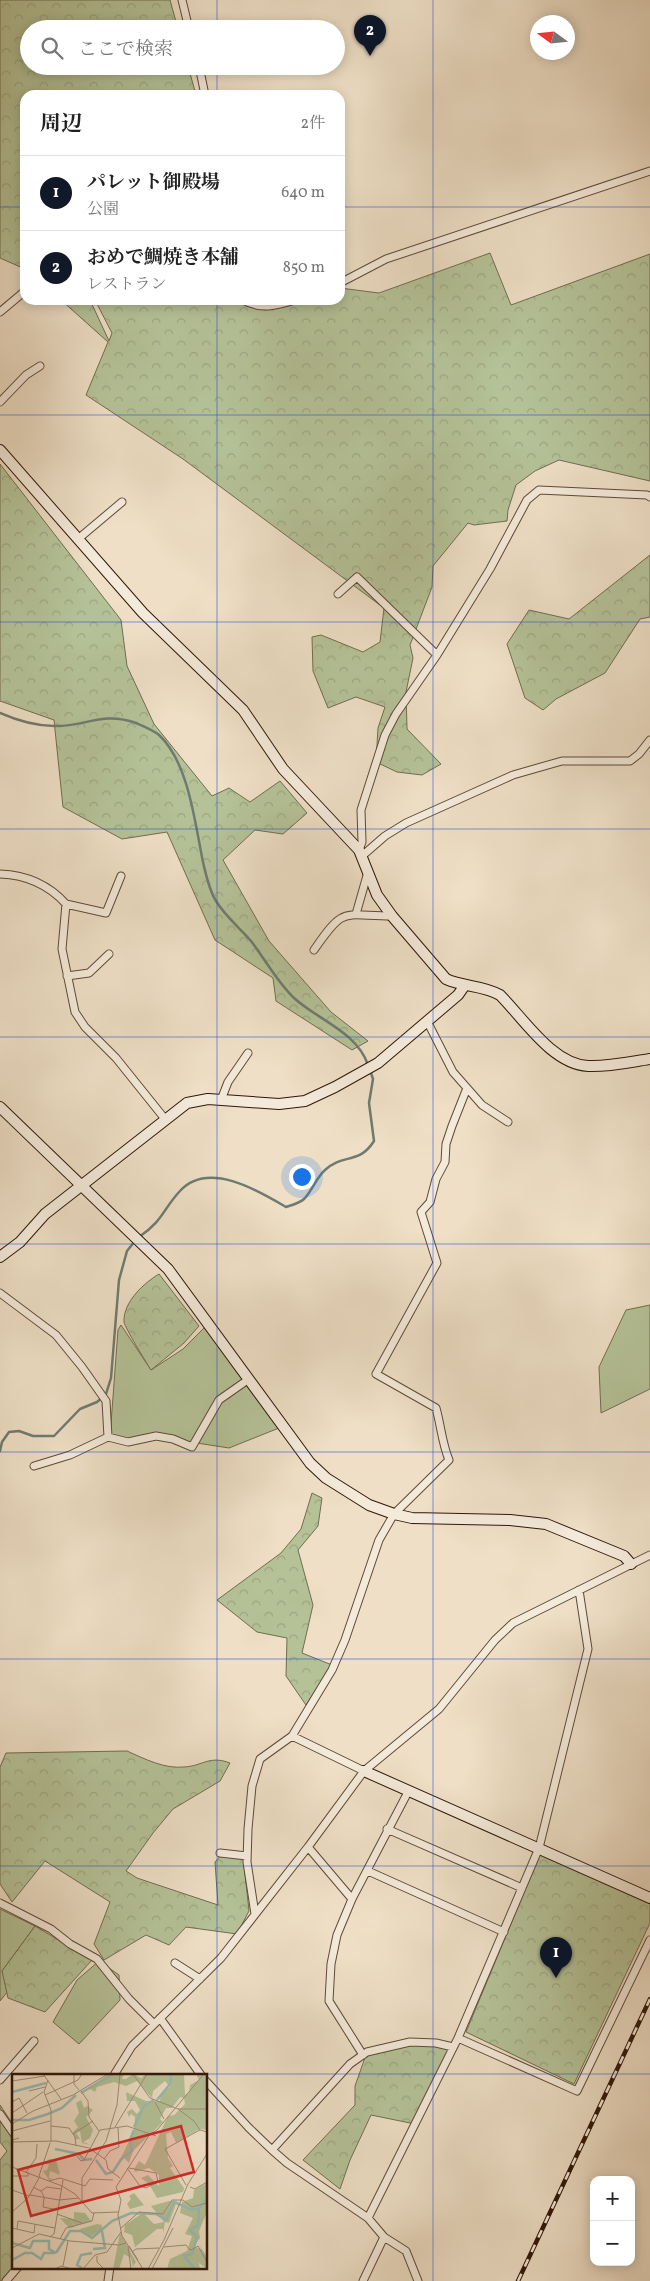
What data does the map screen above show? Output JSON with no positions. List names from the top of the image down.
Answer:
{
  "north": "left",
  "page": {
    "pins": ["2", "1"],
    "search": "ここで検索",
    "heading": ["周辺", "2件"],
    "list": [
      {
        "mark": "1",
        "name": "パレット御殿場",
        "note": "公園",
        "value": "640 m"
      },
      {
        "mark": "2",
        "name": "おめで鯛焼き本舗",
        "note": "レストラン",
        "value": "850 m"
      }
    ],
    "map_buttons": ["+", "−"]
  }
}
